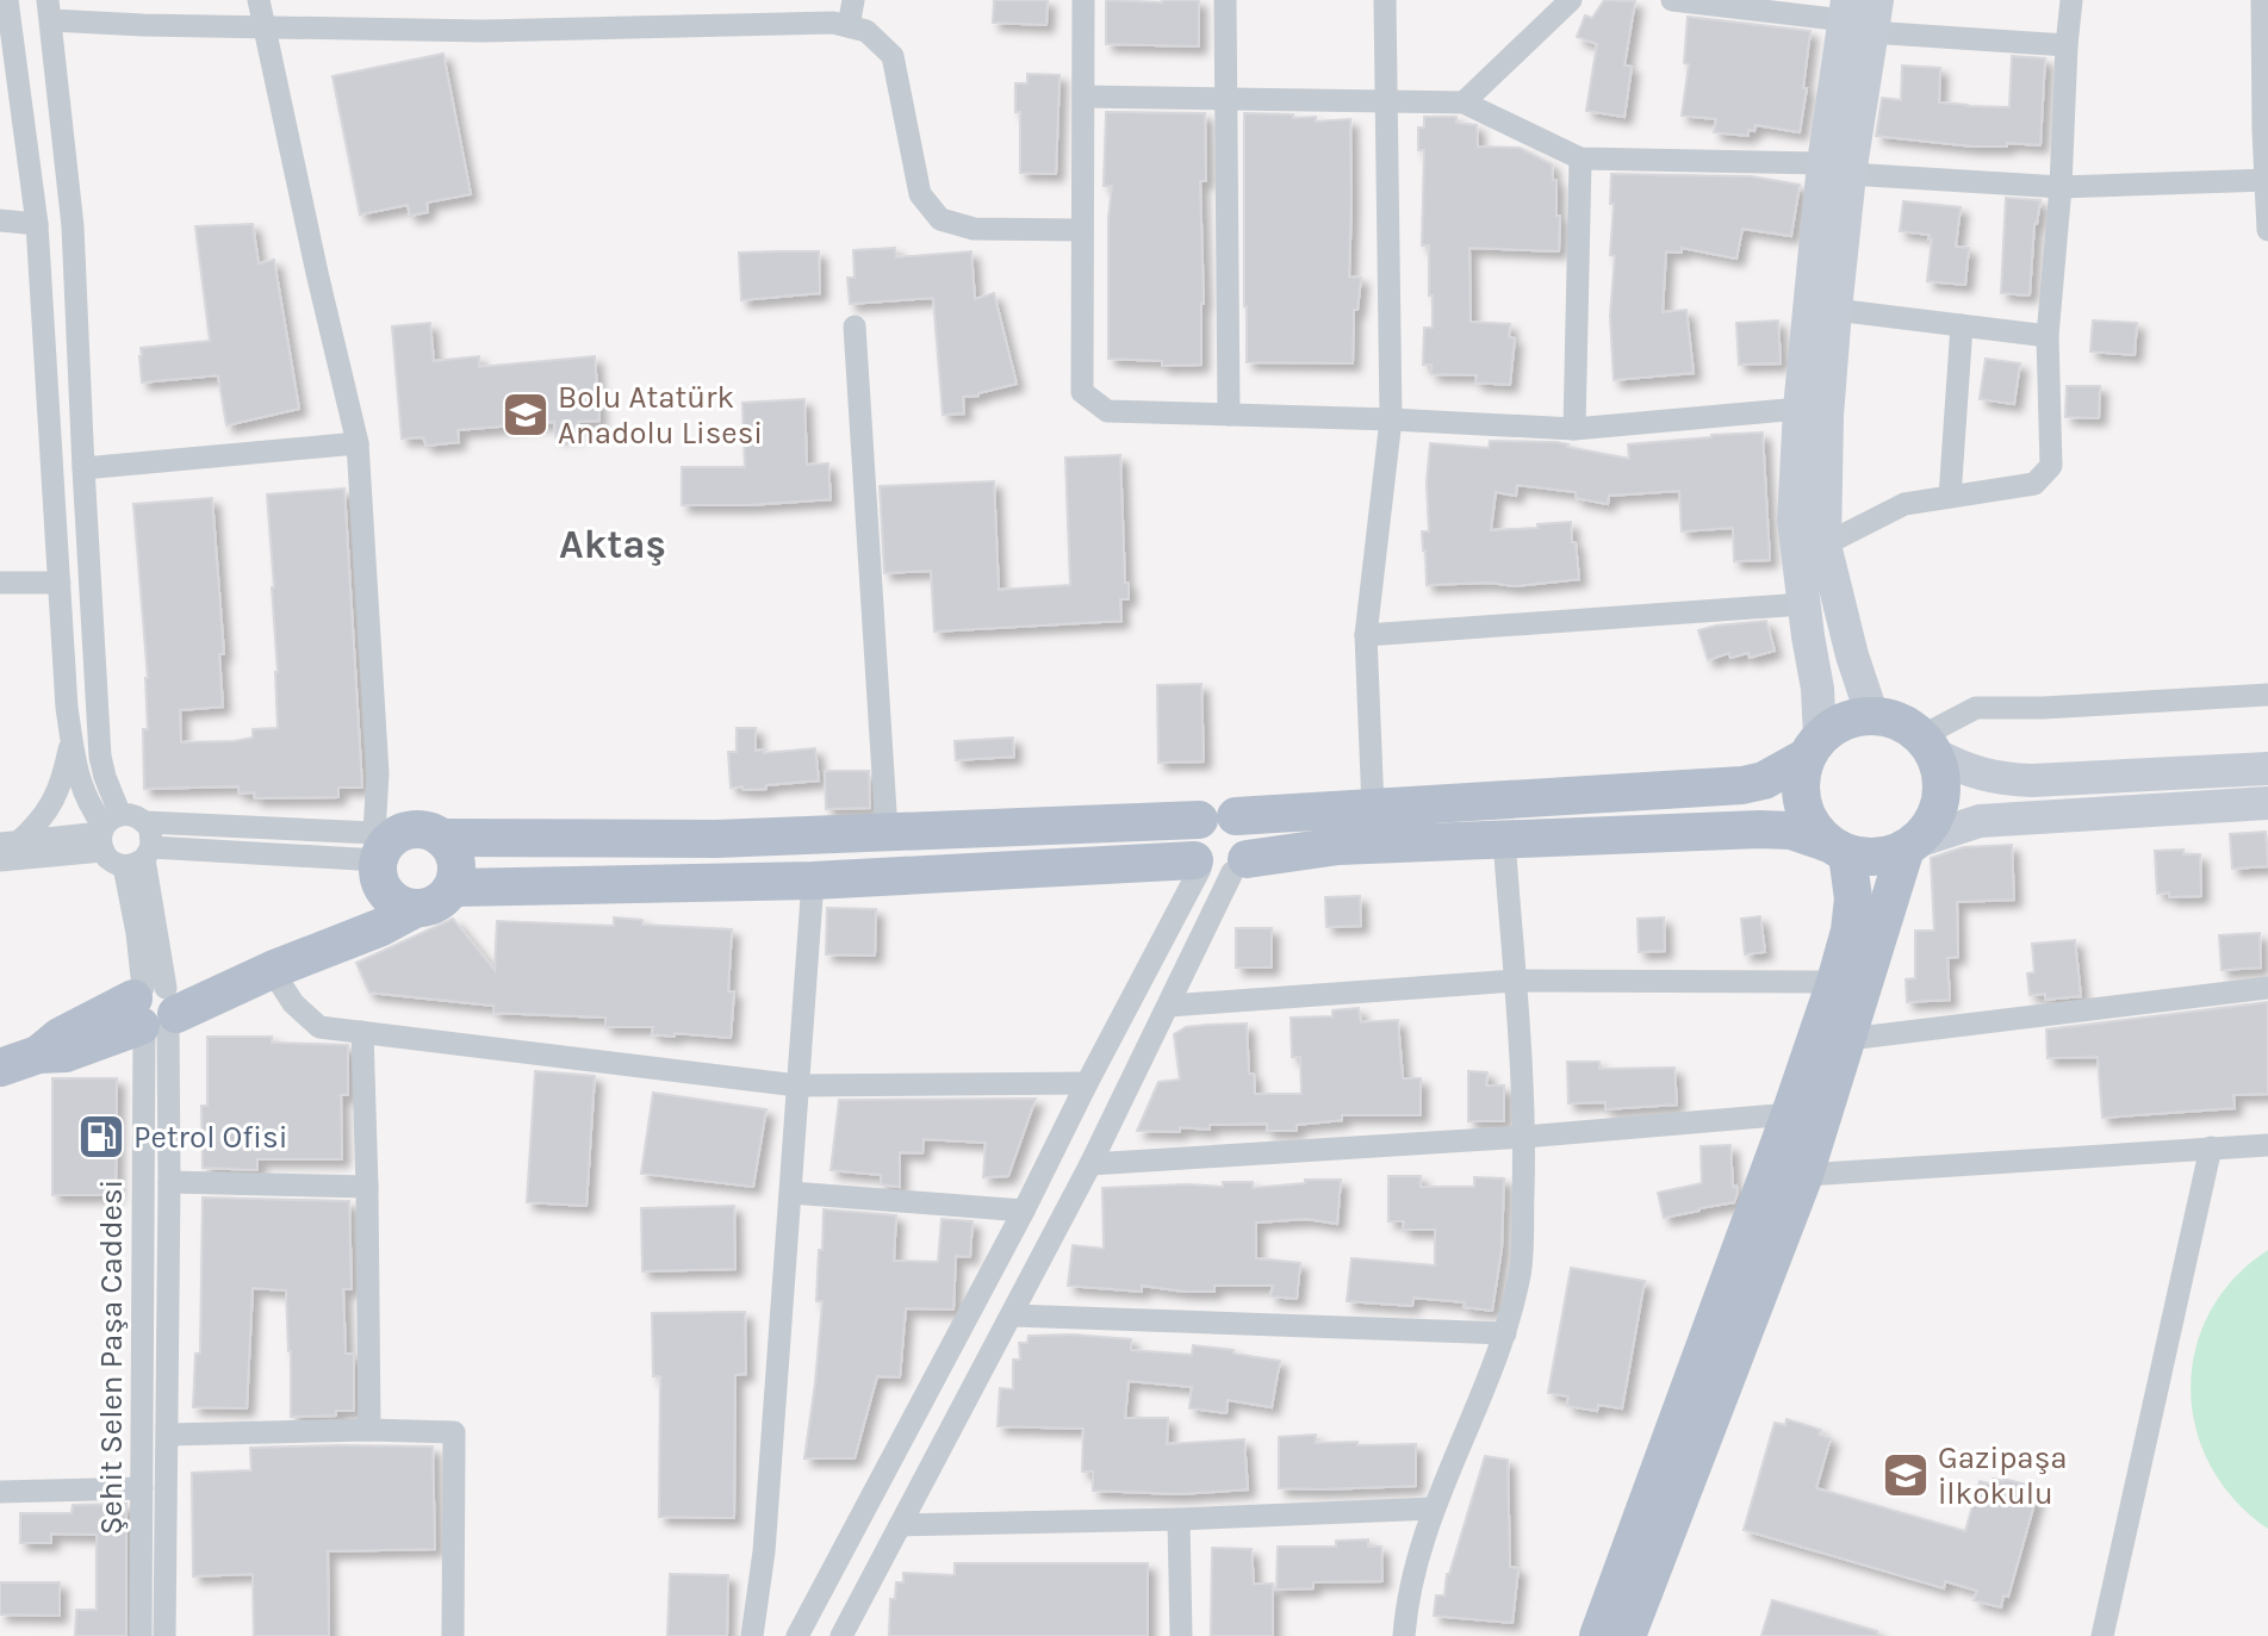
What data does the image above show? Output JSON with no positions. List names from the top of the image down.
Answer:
{
  "streets": {
    "street": ["Şehit Selen Paşa Caddesi"]
  },
  "districts": ["Aktaş"],
  "places": {
    "school or university": ["Bolu Atatürk Anadolu Lisesi", "Gazipaşa İlkokulu"],
    "fuel station": ["Petrol Ofisi"]
  }
}
